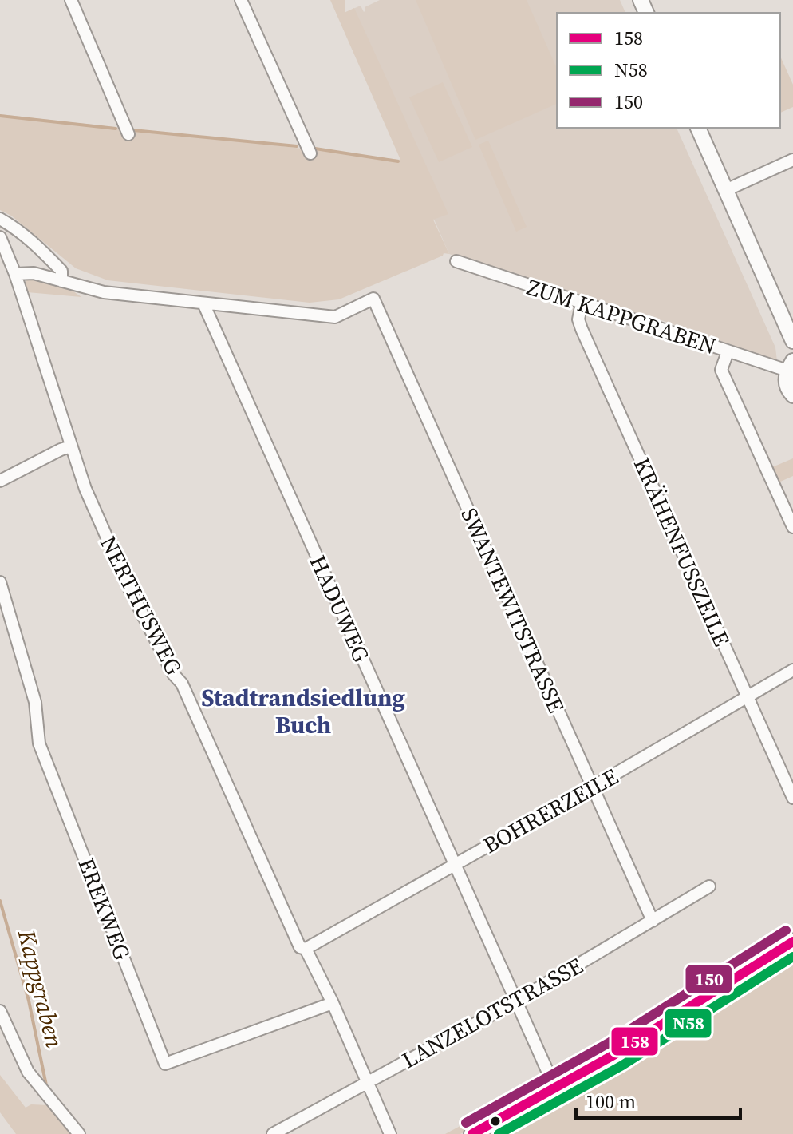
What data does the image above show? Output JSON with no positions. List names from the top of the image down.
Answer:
{
  "streets": {
    "street": [
      "ZUM KAPPGRABEN",
      "KRÄHENFUSSZEILE",
      "NERTHUSWEG",
      "HADUWEG",
      "SWANTEWITSTRASSE",
      "BOHRERZEILE",
      "EREKWEG",
      "LANZELOTSTRASSE"
    ]
  },
  "crossings": [
    ["ZUM KAPPGRABEN", "KRÄHENFUSSZEILE"],
    ["KRÄHENFUSSZEILE", "BOHRERZEILE"],
    ["NERTHUSWEG", "BOHRERZEILE"],
    ["NERTHUSWEG", "EREKWEG"],
    ["NERTHUSWEG", "LANZELOTSTRASSE"],
    ["HADUWEG", "SWANTEWITSTRASSE"],
    ["HADUWEG", "BOHRERZEILE"],
    ["HADUWEG", "LANZELOTSTRASSE"],
    ["SWANTEWITSTRASSE", "BOHRERZEILE"],
    ["SWANTEWITSTRASSE", "LANZELOTSTRASSE"]
  ],
  "districts": ["Stadtrandsiedlung Buch"],
  "water": ["Kappgraben"],
  "lines": ["transit line 150", "transit line 158", "transit line N58"],
  "legend": ["158", "N58", "150"],
  "scale_bar": "100 m"
}
